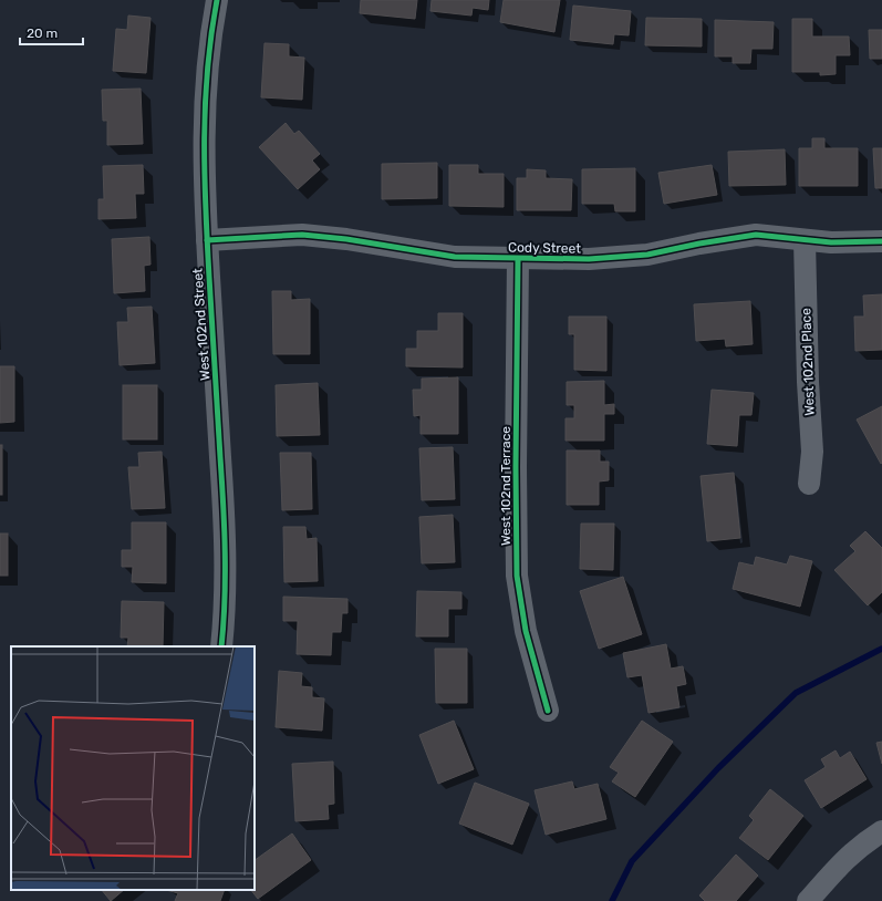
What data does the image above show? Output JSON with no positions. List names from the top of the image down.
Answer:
{
  "streets": {
    "street": [
      "Cody Street",
      "West 102nd Street",
      "West 102nd Place",
      "West 102nd Terrace"
    ]
  },
  "crossings": [
    ["Cody Street", "West 102nd Street"],
    ["Cody Street", "West 102nd Place"],
    ["Cody Street", "West 102nd Terrace"]
  ],
  "scale_bar": "20 m"
}
